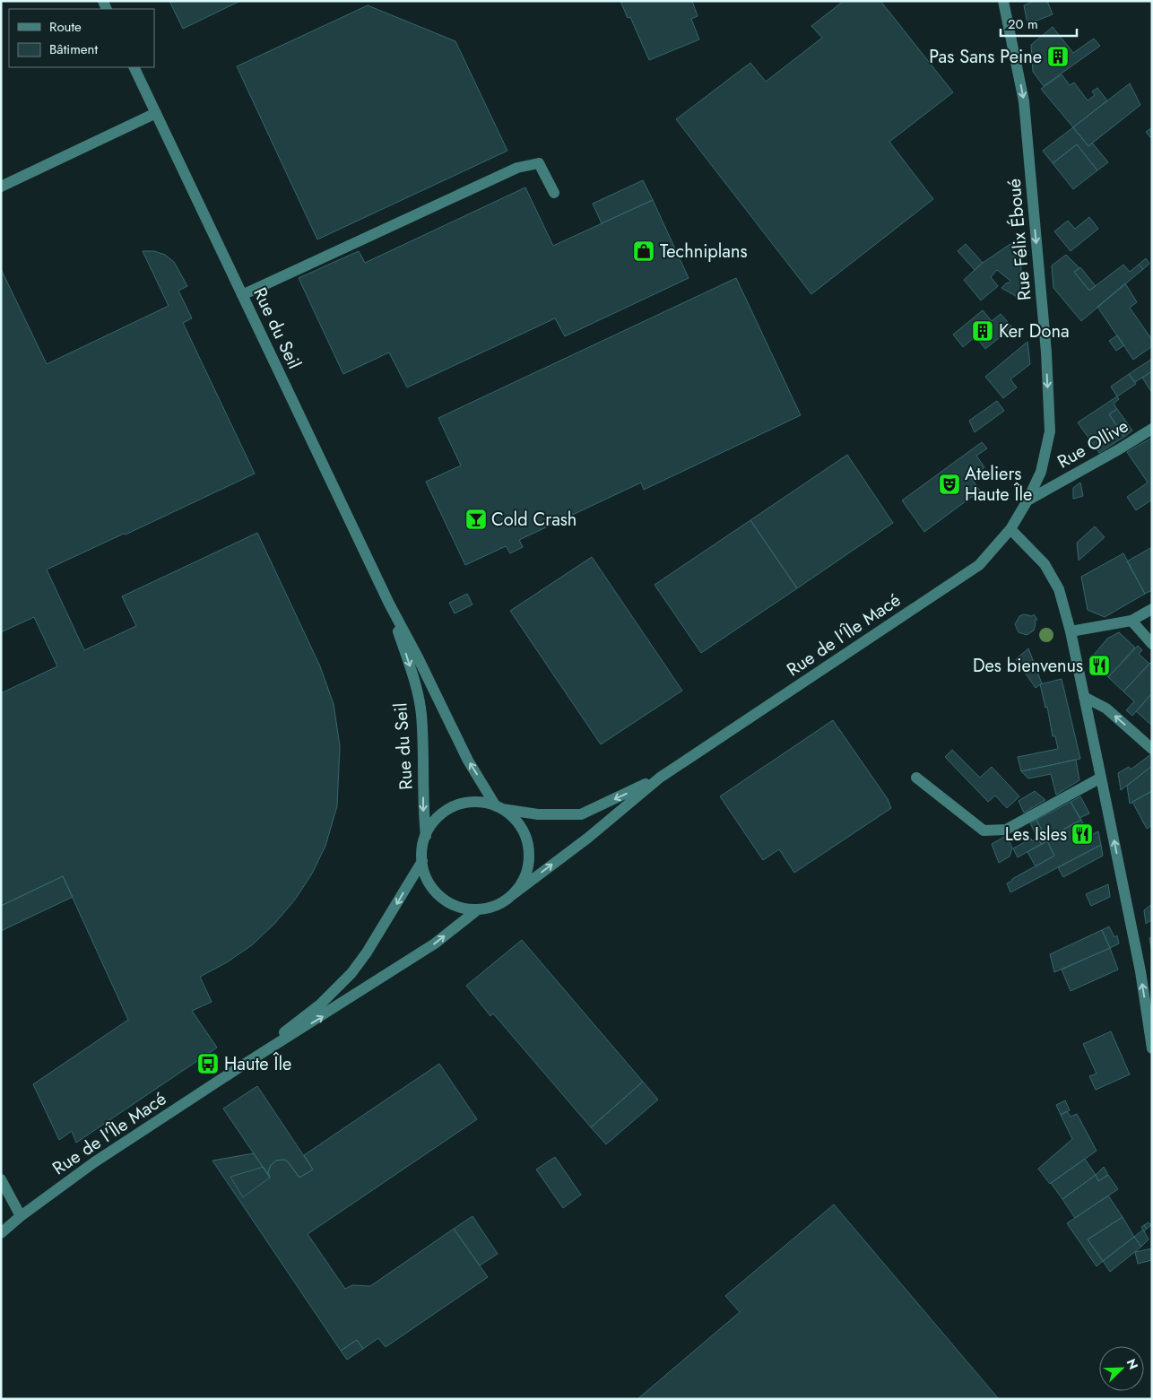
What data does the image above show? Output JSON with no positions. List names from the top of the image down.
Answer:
{
  "streets": {
    "street": [
      "Rue Félix Éboué",
      "Rue du Seil",
      "Rue Ollive",
      "Rue de l'Île Macé"
    ]
  },
  "crossings": [
    ["Rue Félix Éboué", "Rue Ollive"],
    ["Rue Félix Éboué", "Rue de l'Île Macé"],
    ["Rue du Seil", "Rue de l'Île Macé"],
    ["Rue Ollive", "Rue de l'Île Macé"]
  ],
  "one_way": ["Rue Félix Éboué"],
  "places": {
    "building": ["Pas Sans Peine", "Ker Dona"],
    "shop": ["Techniplans"],
    "theatre": ["Ateliers Haute Île"],
    "bar": ["Cold Crash"],
    "restaurant": ["Des bienvenus", "Les Isles"],
    "bus stop": ["Haute Île"]
  },
  "legend": ["Route", "Bâtiment"],
  "scale_bar": "20 m",
  "north": "top right"
}
